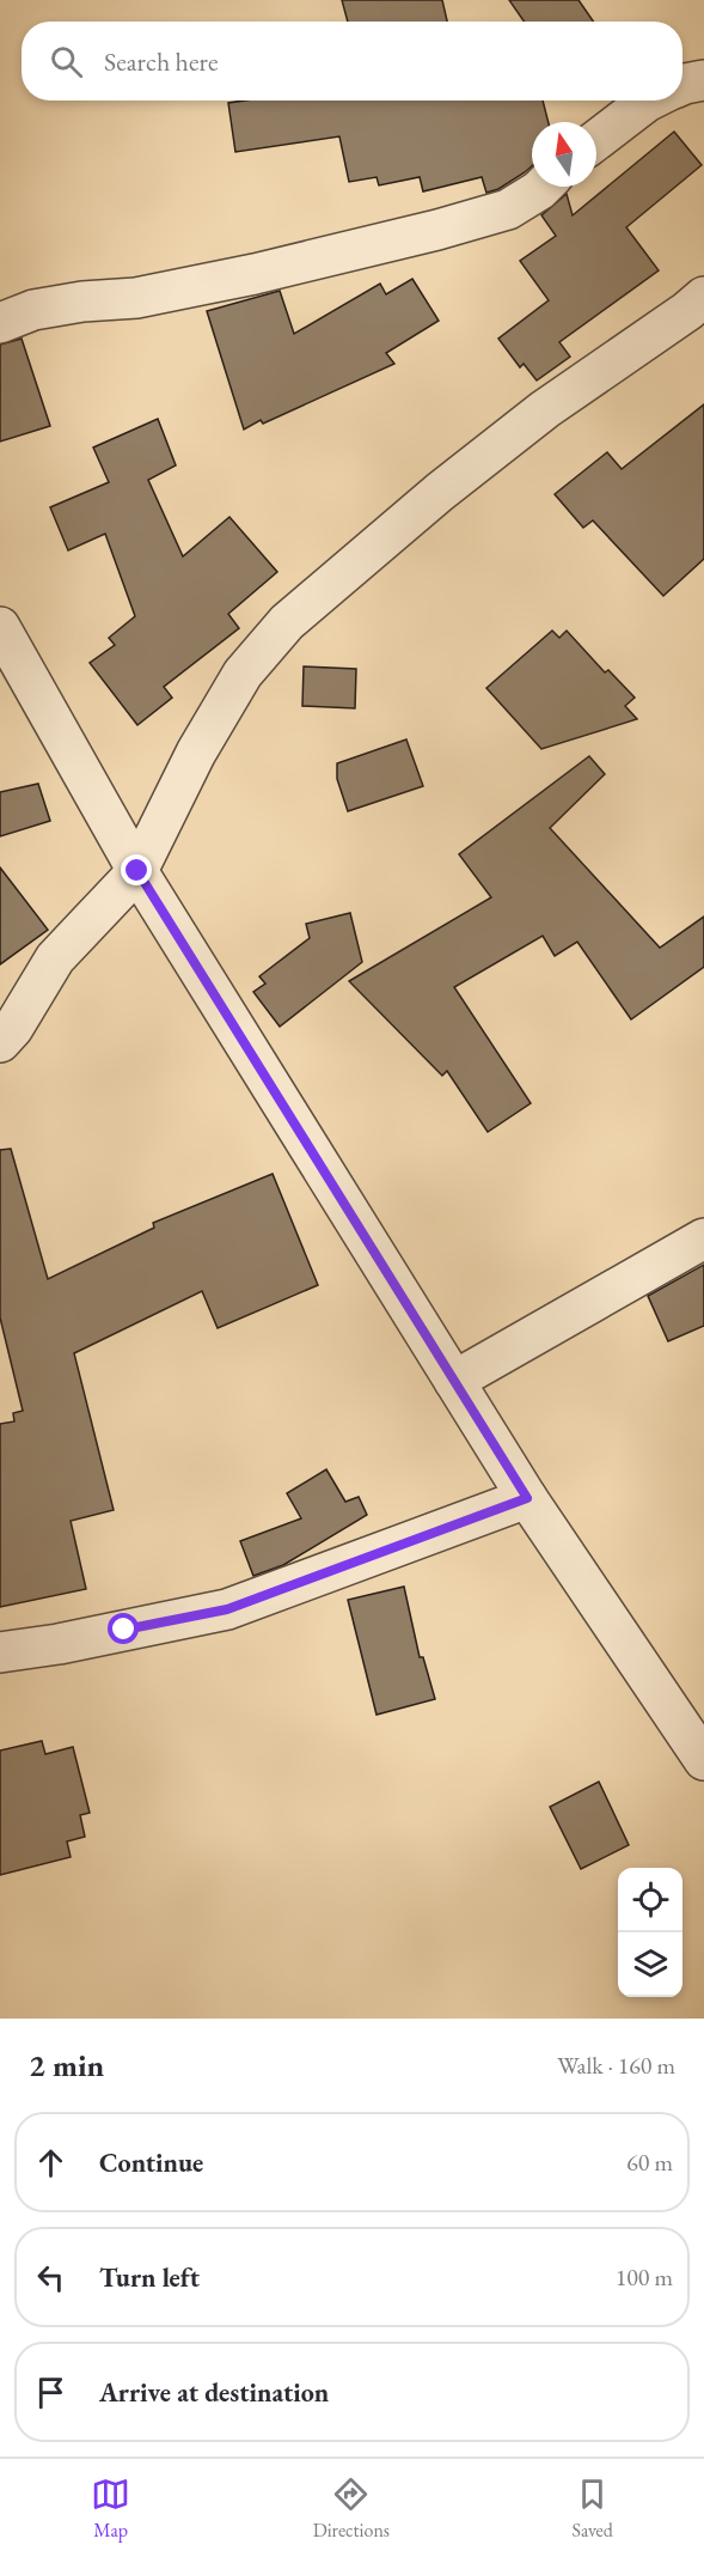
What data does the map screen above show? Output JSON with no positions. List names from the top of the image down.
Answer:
{
  "north": "top",
  "page": {
    "search": "Search here",
    "heading": ["2 min", "Walk · 160 m"],
    "list": [
      ["Continue", "60 m"],
      ["Turn left", "100 m"],
      "Arrive at destination"
    ],
    "nav": ["Map", "Directions", "Saved"]
  }
}
